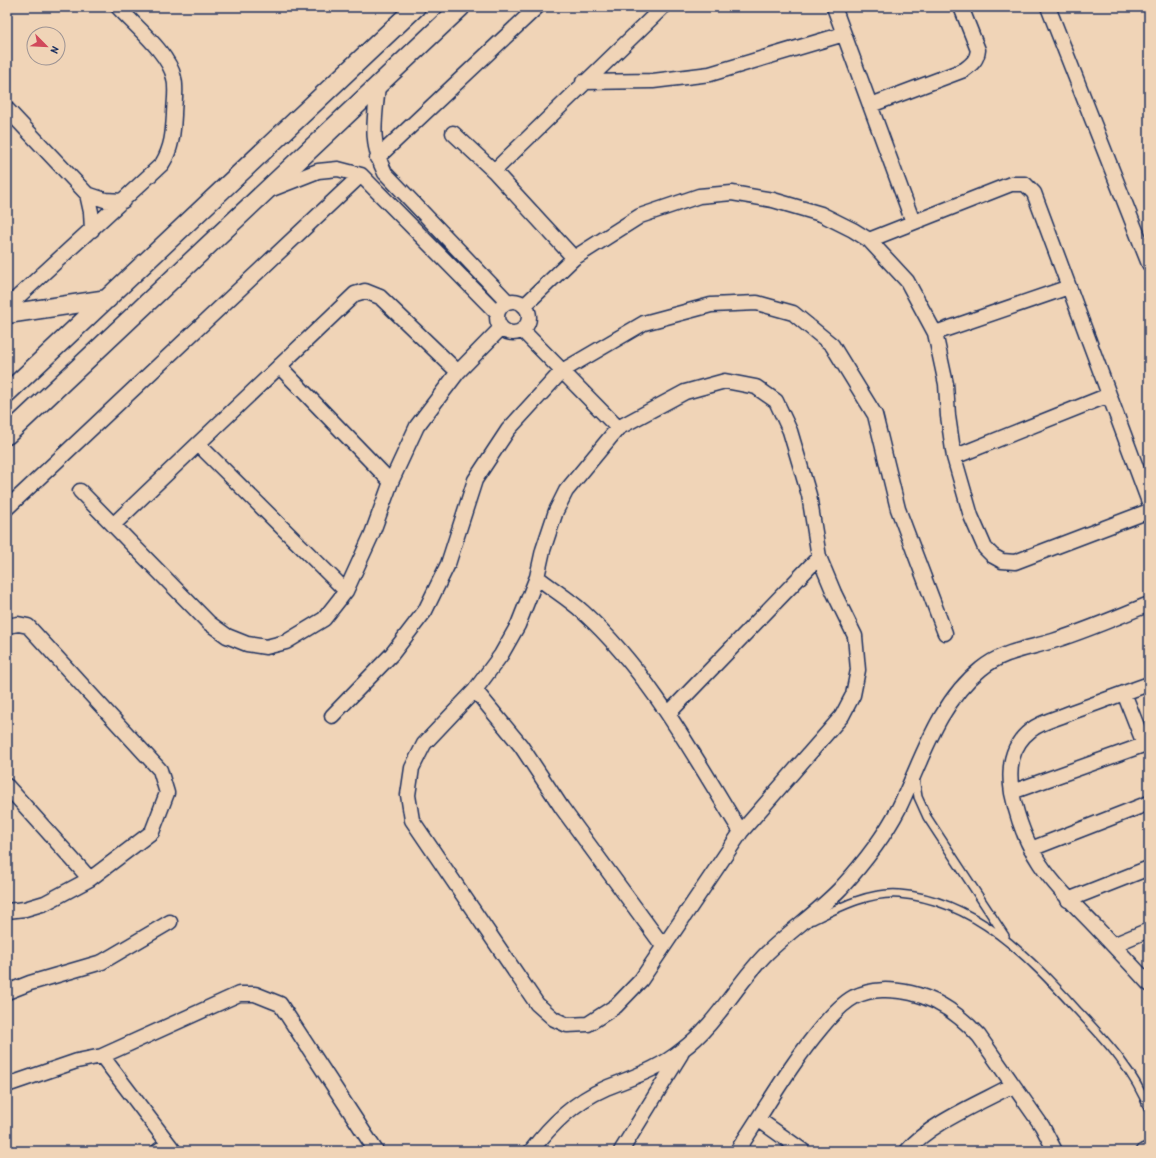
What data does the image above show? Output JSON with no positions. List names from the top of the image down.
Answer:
{
  "north": "bottom right"
}
